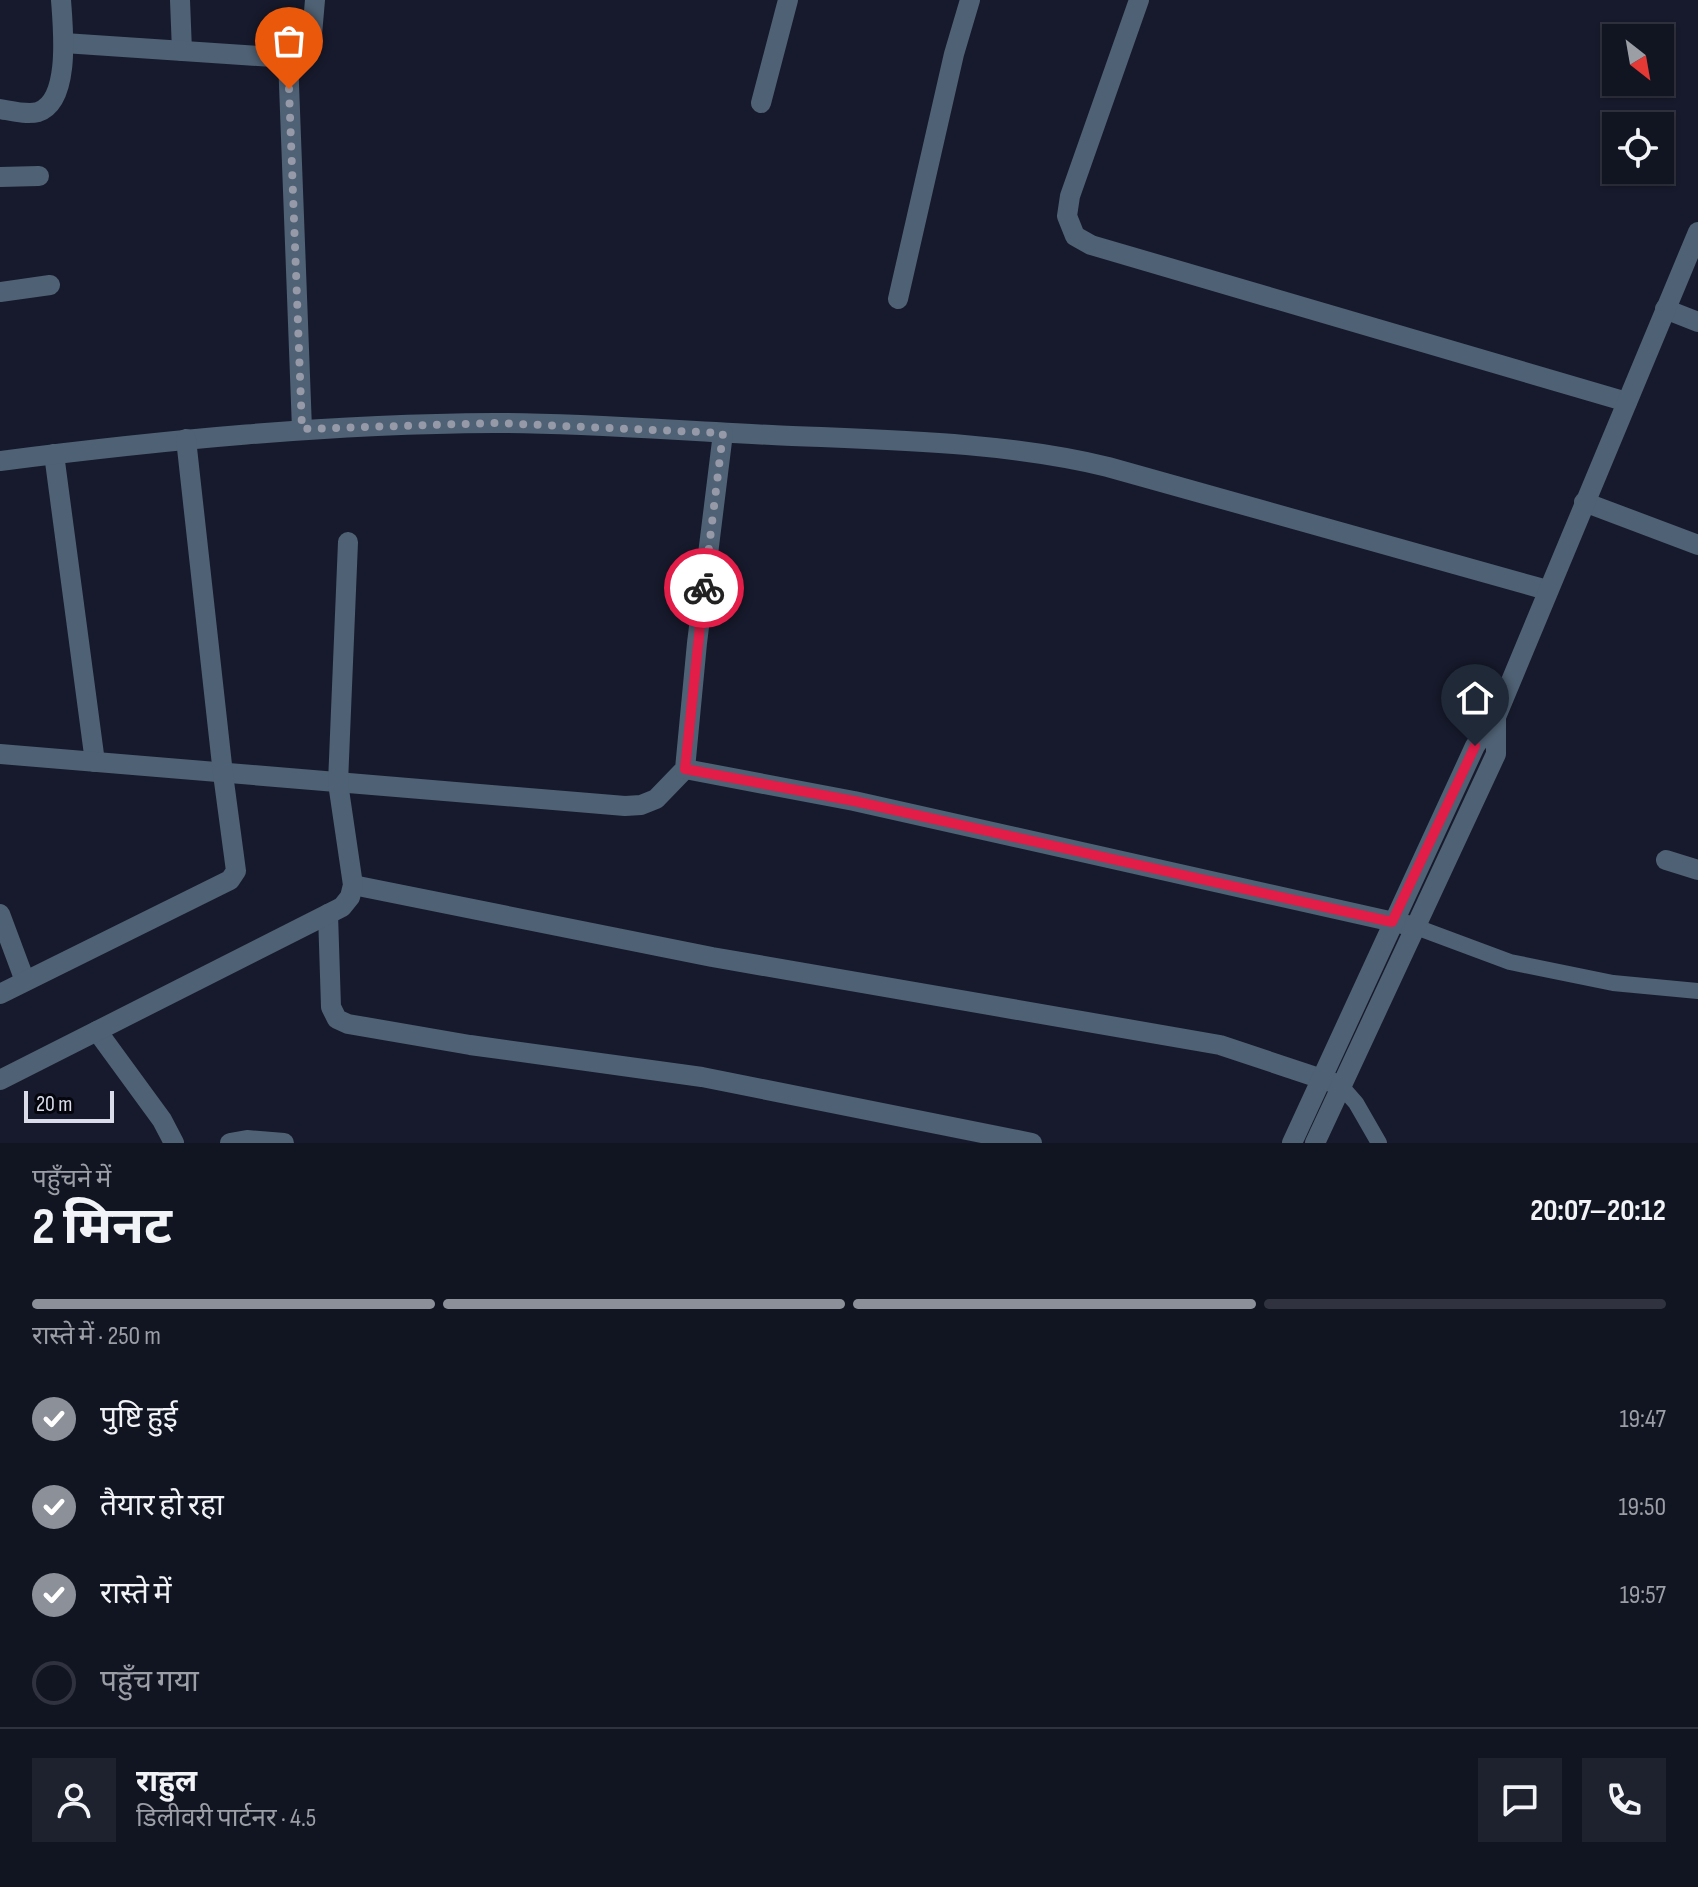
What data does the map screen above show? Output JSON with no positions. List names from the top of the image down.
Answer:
{
  "scale_bar": "20 m",
  "north": "bottom right",
  "page": {
    "scale": "20 m",
    "heading": ["2 मिनट", "पहुँचने में", "20:07–20:12"],
    "panel": ["राहुल", "डिलीवरी पार्टनर · 4.5"],
    "bar": "रास्ते में · 250 m",
    "list": [
      ["पुष्टि हुई", "19:47"],
      ["तैयार हो रहा", "19:50"],
      ["रास्ते में", "19:57"],
      "पहुँच गया"
    ]
  }
}
